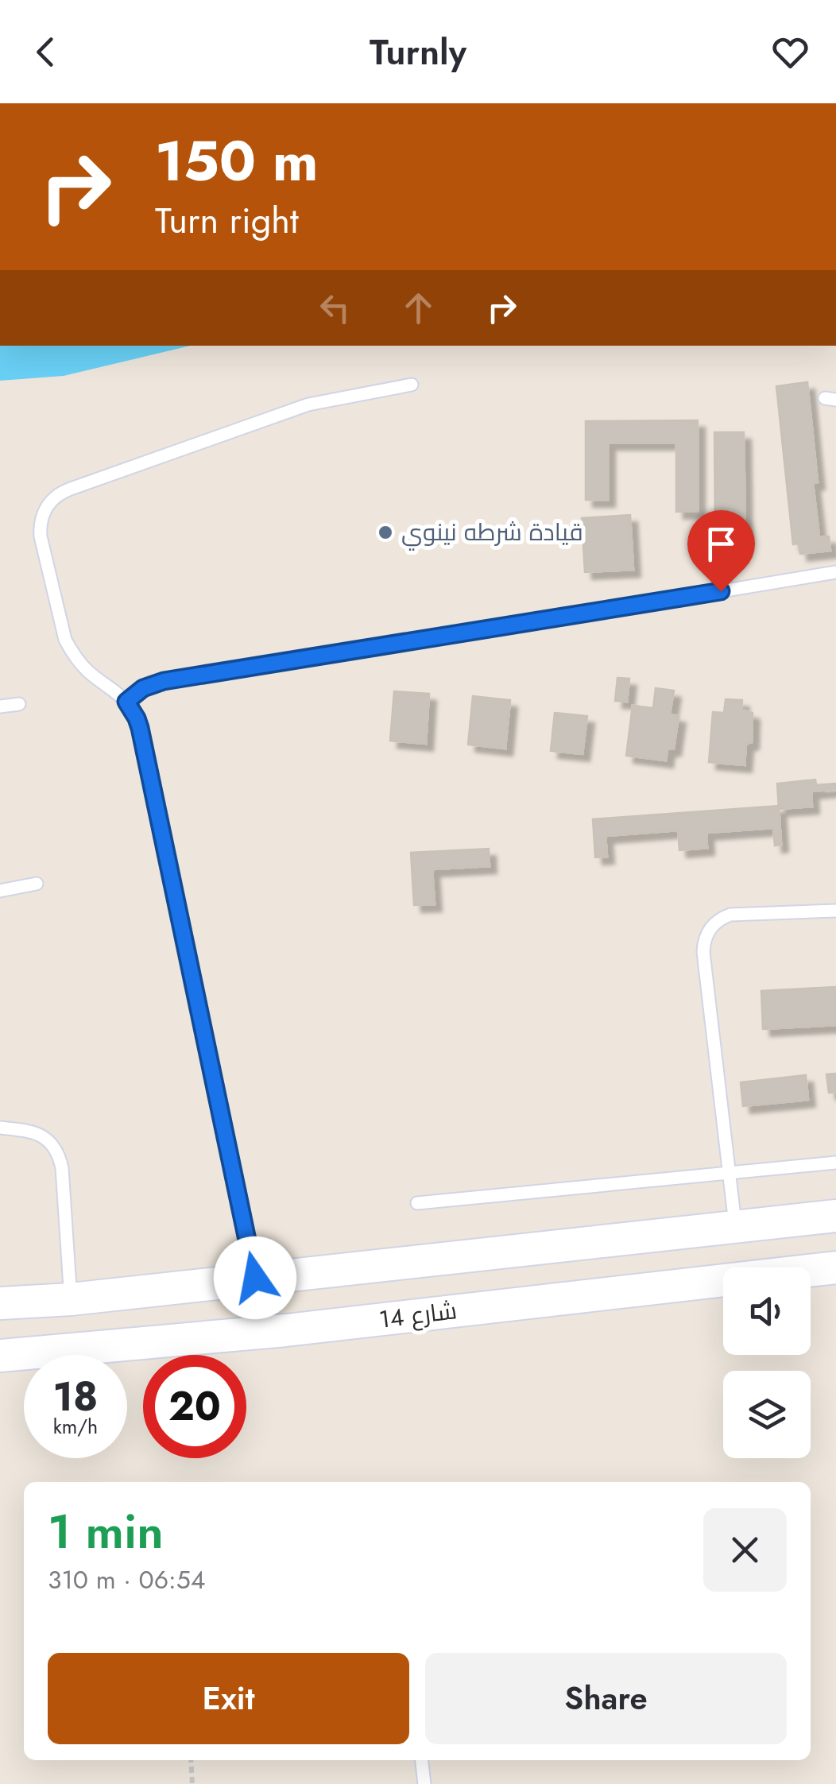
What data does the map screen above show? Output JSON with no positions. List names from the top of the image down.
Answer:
{
  "streets": {
    "street": ["شارع 14"]
  },
  "places": ["قيادة شرطه نينوي"],
  "page": {
    "header": "Turnly",
    "turn": ["150 m", "Turn right"],
    "speed": "18 km/h",
    "limit": "20",
    "heading": ["1 min", "310 m · 06:54"],
    "buttons": ["Exit", "Share"]
  }
}
